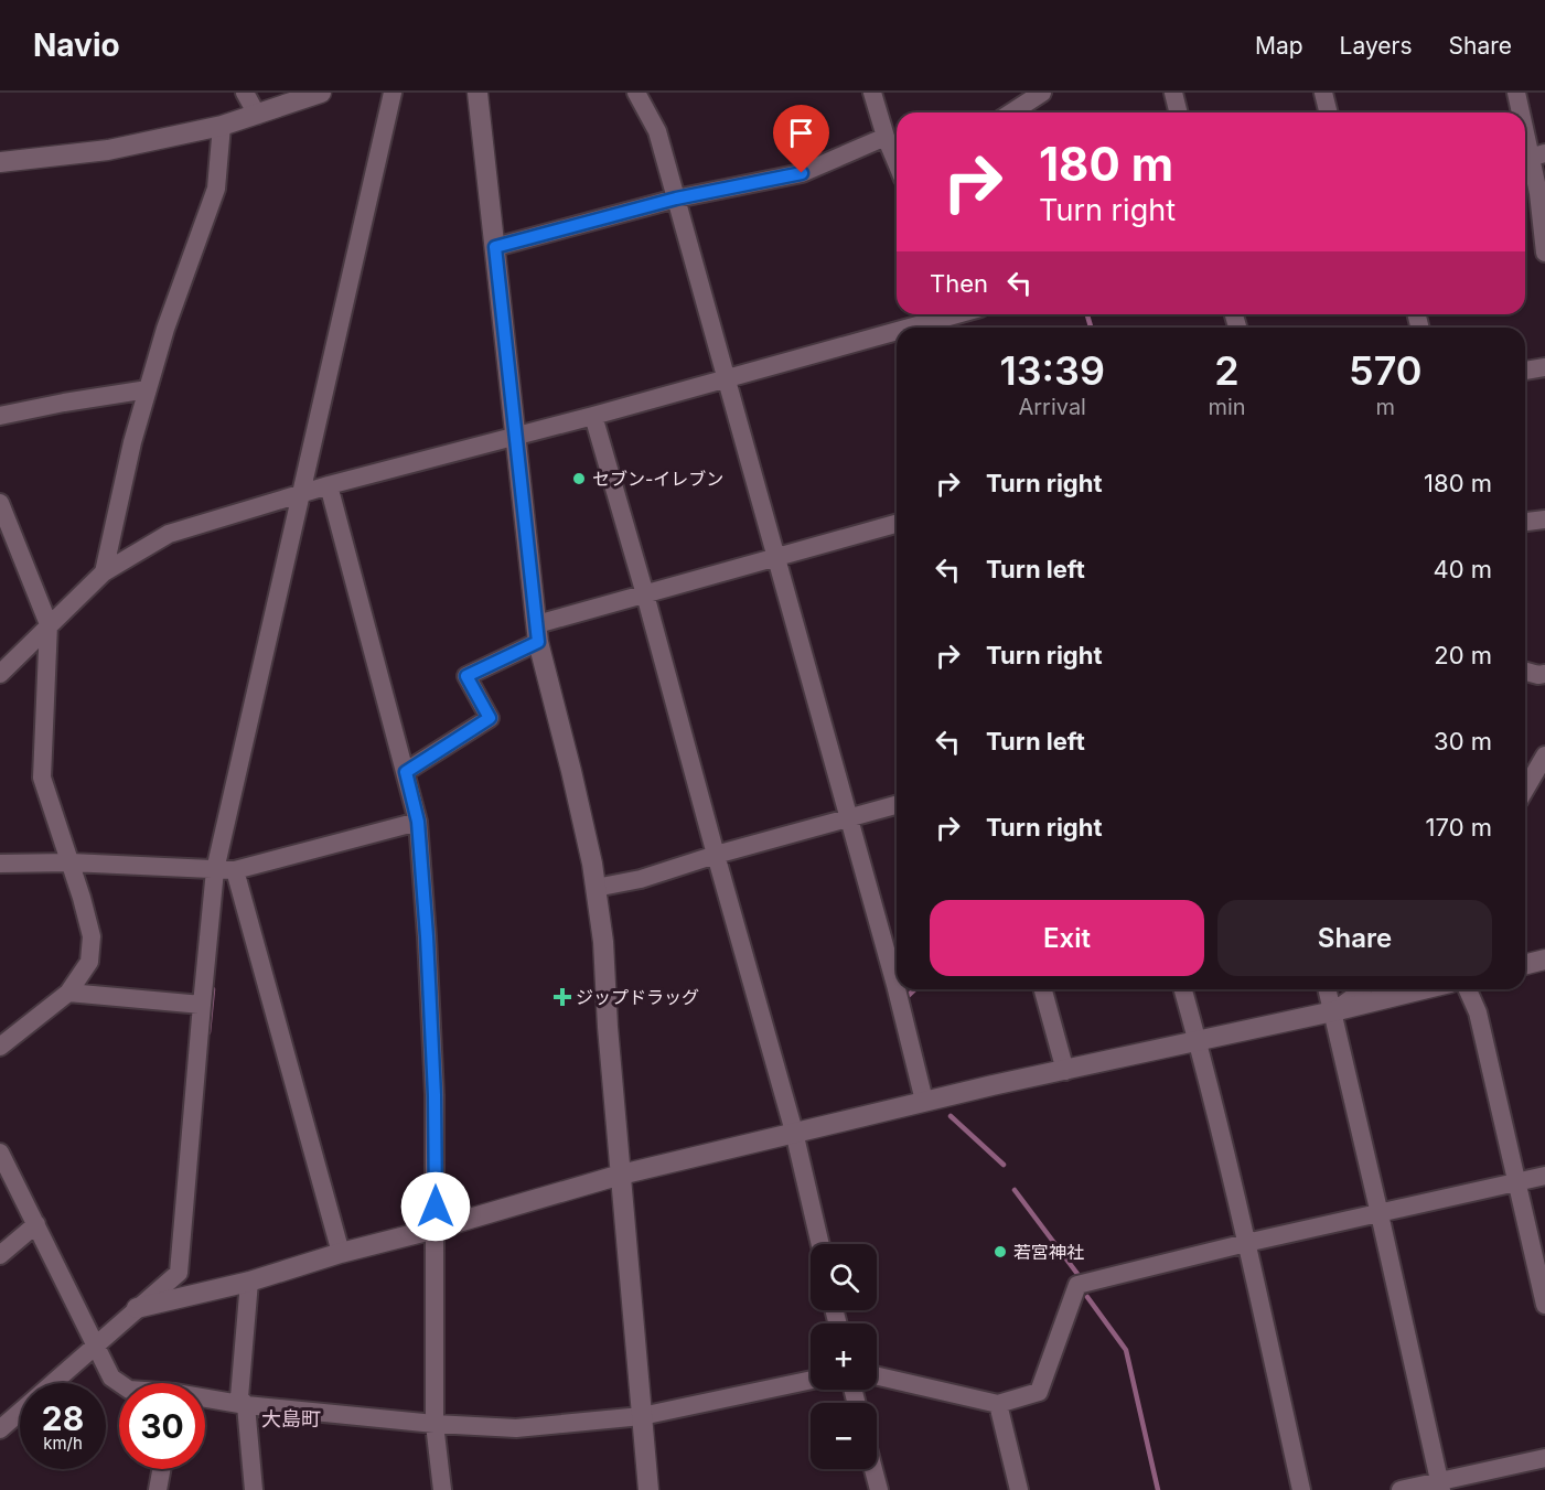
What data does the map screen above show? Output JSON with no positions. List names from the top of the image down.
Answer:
{
  "districts": ["大島町"],
  "places": {
    "other": ["セブン-イレブン", "若宮神社"],
    "health": ["ジップドラッグ"]
  },
  "page": {
    "header": "Navio",
    "nav": ["Map", "Layers", "Share"],
    "turn": ["180 m", "Turn right"],
    "then": "Then",
    "eta": [
      "13:39",
      "Arrival",
      "2",
      "min",
      "570",
      "m"
    ],
    "list": [
      {
        "name": "Turn right",
        "value": "180 m"
      },
      {
        "name": "Turn left",
        "value": "40 m"
      },
      {
        "name": "Turn right",
        "value": "20 m"
      },
      {
        "name": "Turn left",
        "value": "30 m"
      },
      {
        "name": "Turn right",
        "value": "170 m"
      }
    ],
    "buttons": ["Exit", "Share"],
    "map_buttons": ["+", "−"],
    "speed": "28 km/h",
    "limit": "30"
  }
}
